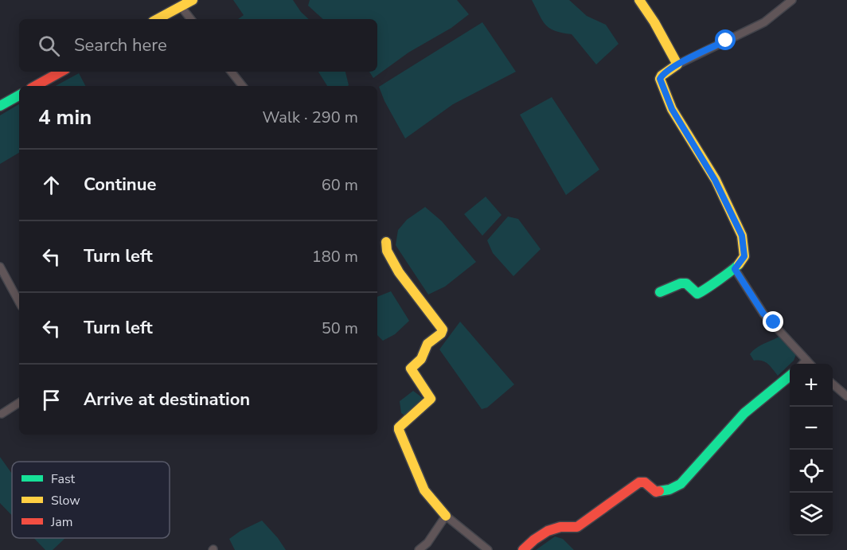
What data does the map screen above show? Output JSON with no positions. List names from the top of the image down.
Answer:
{
  "legend": ["Fast", "Slow", "Jam"],
  "page": {
    "search": "Search here",
    "heading": ["4 min", "Walk · 290 m"],
    "list": [
      ["Continue", "60 m"],
      ["Turn left", "180 m"],
      ["Turn left", "50 m"],
      "Arrive at destination"
    ],
    "map_buttons": ["+", "−"]
  }
}
